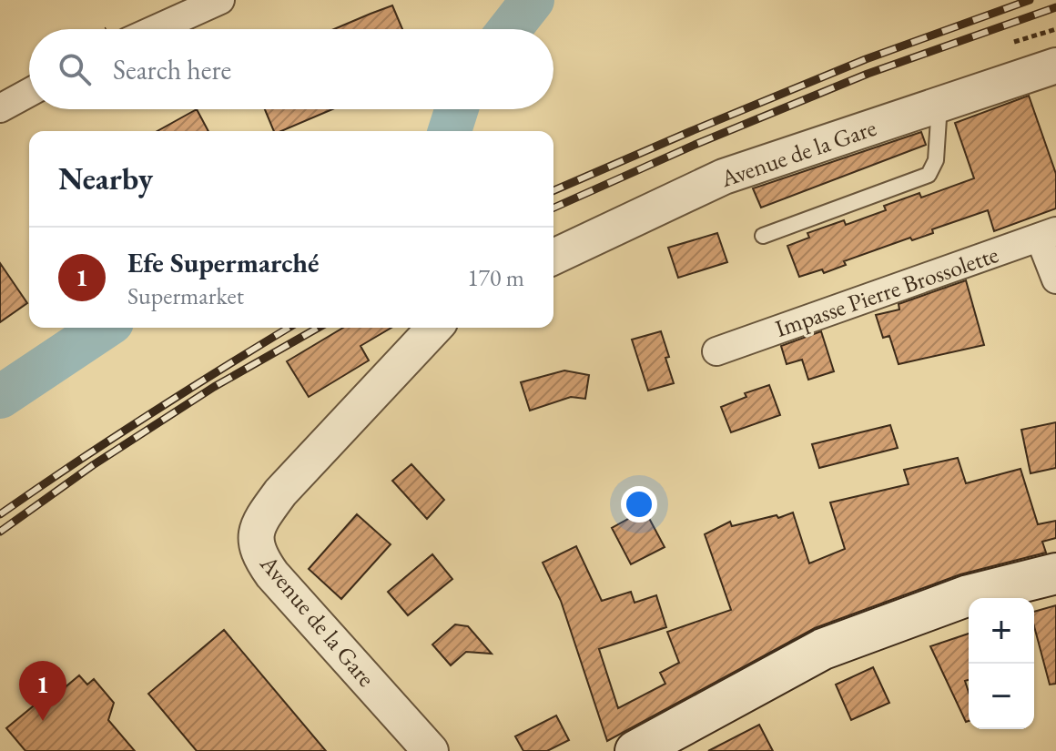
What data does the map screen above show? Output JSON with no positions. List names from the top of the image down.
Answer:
{
  "streets": {
    "street": ["Avenue de la Gare", "Impasse Pierre Brossolette"]
  },
  "page": {
    "search": "Search here",
    "heading": "Nearby",
    "list": [
      {
        "mark": "1",
        "name": "Efe Supermarché",
        "note": "Supermarket",
        "value": "170 m"
      }
    ],
    "map_buttons": ["+", "−"],
    "pins": "1"
  }
}
